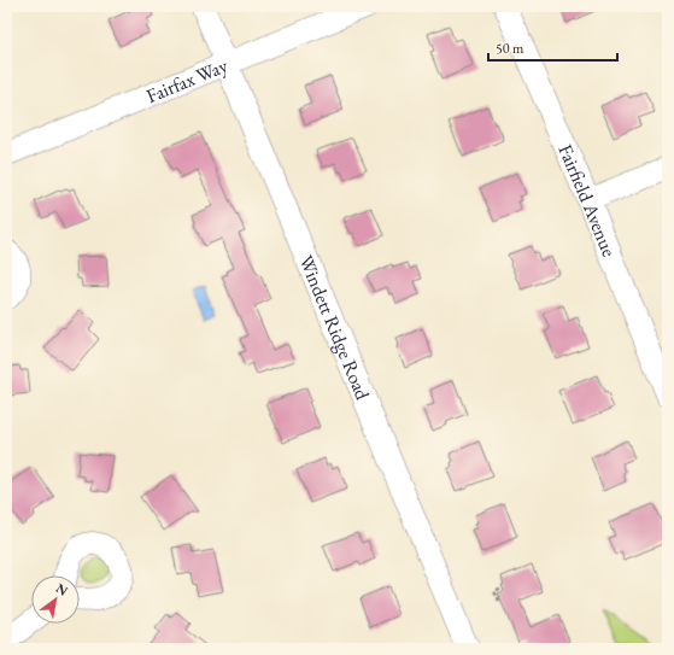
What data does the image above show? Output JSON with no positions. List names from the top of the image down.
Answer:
{
  "streets": {
    "street": ["Fairfax Way", "Fairfield Avenue", "Windett Ridge Road"]
  },
  "crossings": [
    ["Fairfax Way", "Windett Ridge Road"]
  ],
  "scale_bar": "50 m",
  "north": "top right"
}
